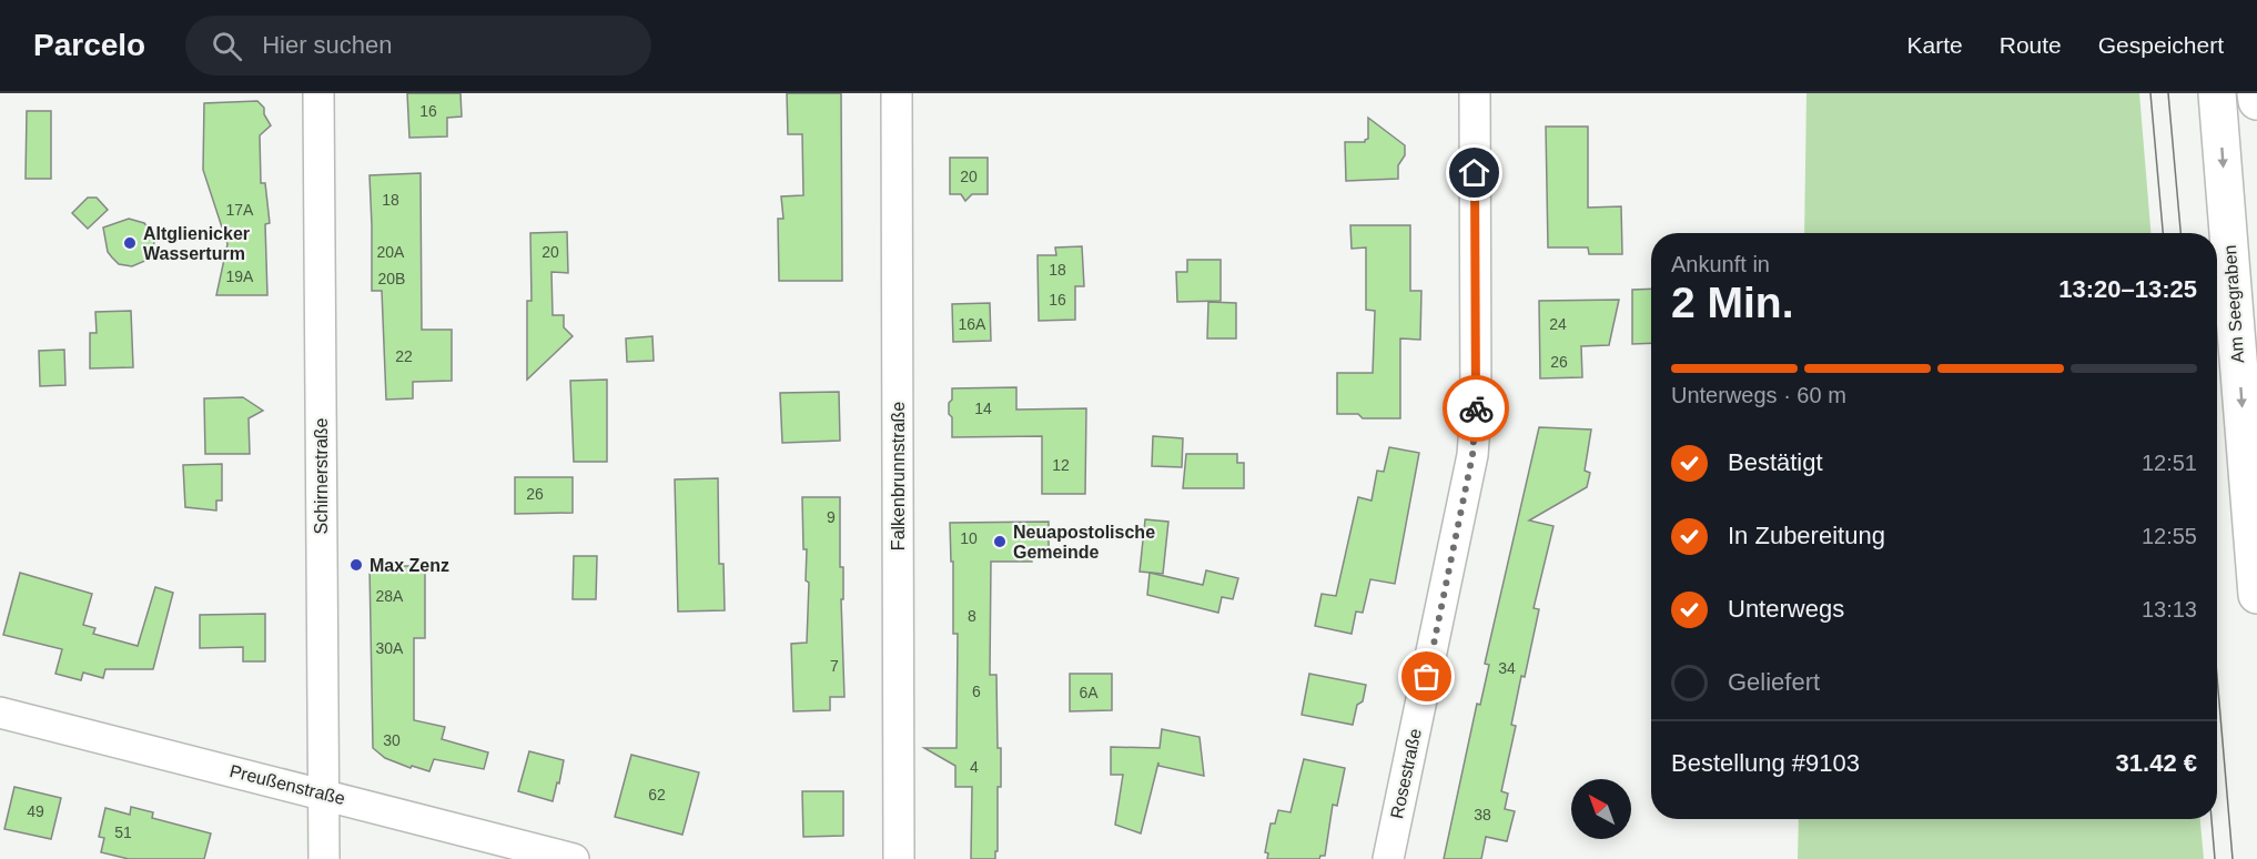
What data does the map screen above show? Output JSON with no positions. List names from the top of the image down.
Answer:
{
  "streets": {
    "main road": ["Am Seegraben"],
    "street": [
      "Schirnerstraße",
      "Falkenbrunnstraße",
      "Rosestraße",
      "Preußenstraße"
    ]
  },
  "crossings": [
    ["Schirnerstraße", "Preußenstraße"]
  ],
  "one_way": ["Am Seegraben"],
  "places": ["Altglienicker Wasserturm", "Neuapostolische Gemeinde", "Max Zenz"],
  "house_numbers": [
    "16",
    "20",
    "18",
    "17A",
    "20A",
    "20",
    "18",
    "19A",
    "20B",
    "16",
    "16A",
    "24",
    "22",
    "26",
    "14",
    "12",
    "26",
    "9",
    "10",
    "28A",
    "8",
    "30A",
    "7",
    "34",
    "6",
    "6A",
    "30",
    "4",
    "62",
    "49",
    "38",
    "51"
  ],
  "north": "top left",
  "page": {
    "header": "Parcelo",
    "search": "Hier suchen",
    "nav": ["Karte", "Route", "Gespeichert"],
    "heading": ["2 Min.", "Ankunft in", "13:20–13:25"],
    "panel": ["Bestellung #9103", "31.42 €"],
    "bar": "Unterwegs · 60 m",
    "list": [
      ["Bestätigt", "12:51"],
      ["In Zubereitung", "12:55"],
      ["Unterwegs", "13:13"],
      "Geliefert"
    ]
  }
}
